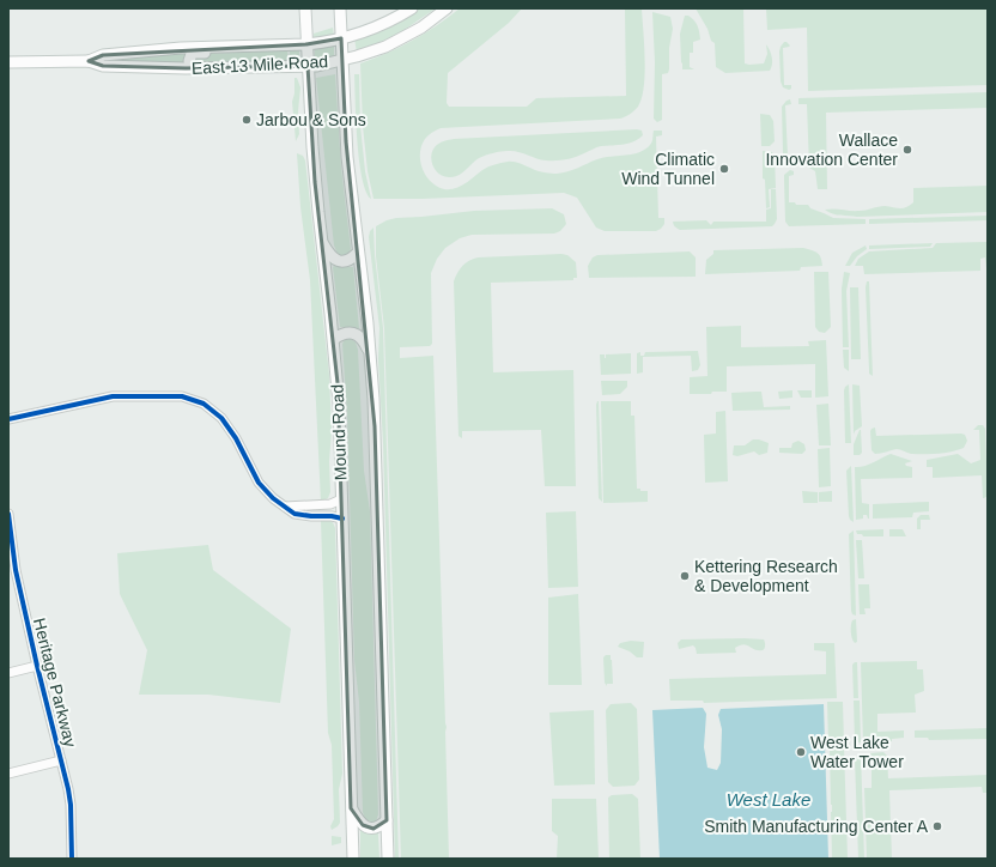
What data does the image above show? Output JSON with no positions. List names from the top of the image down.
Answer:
{
  "streets": {
    "main road": ["East 13 Mile Road", "Mound Road"],
    "street": ["Heritage Parkway"]
  },
  "crossings": [
    ["East 13 Mile Road", "Mound Road"]
  ],
  "water": ["West Lake"],
  "places": [
    "Jarbou & Sons",
    "Wallace Innovation Center",
    "Climatic Wind Tunnel",
    "Kettering Research & Development",
    "West Lake Water Tower",
    "Smith Manufacturing Center A"
  ]
}
